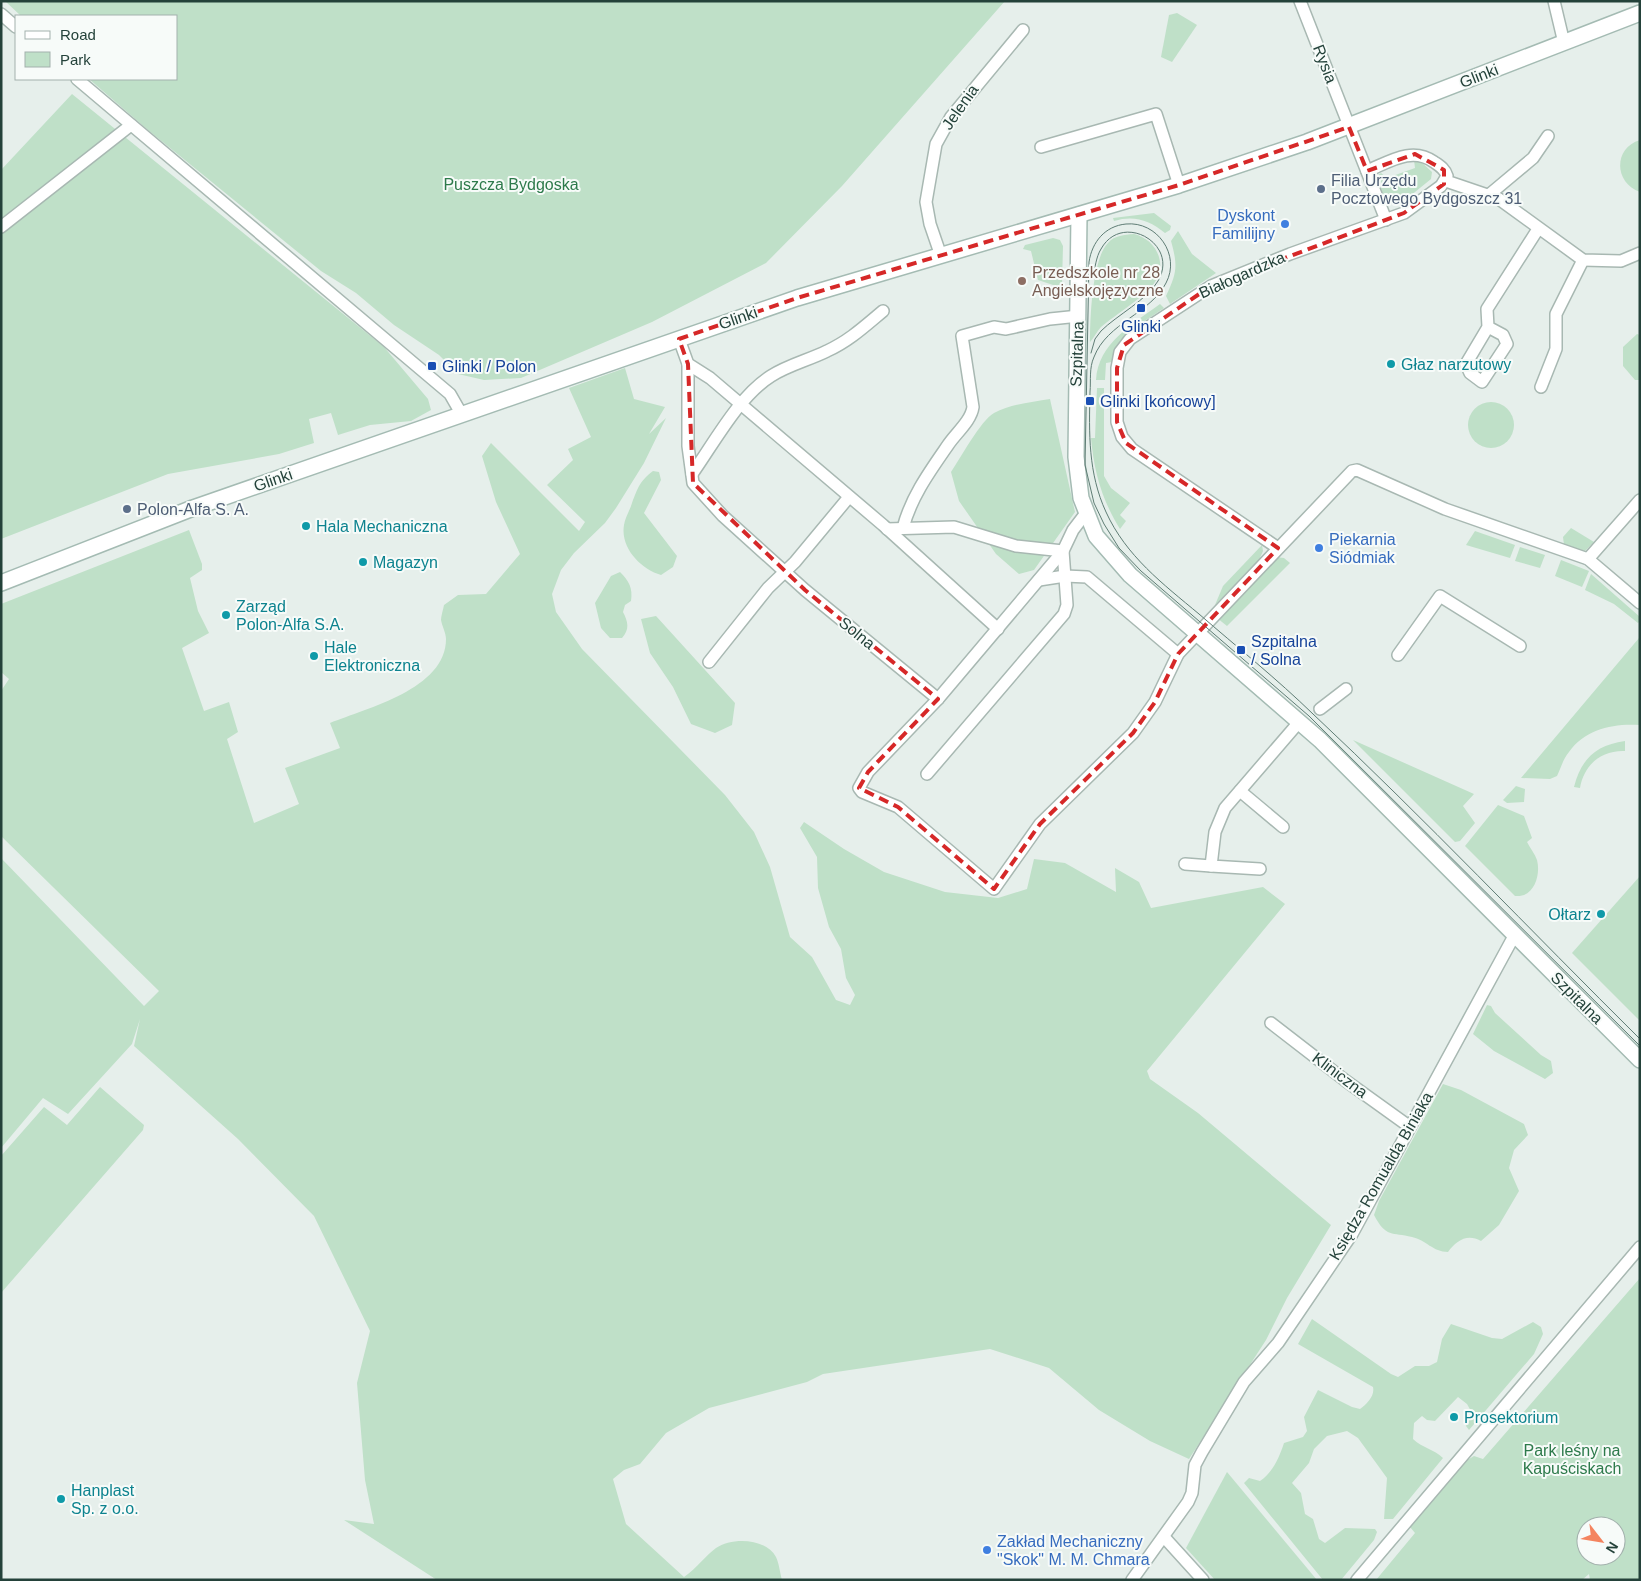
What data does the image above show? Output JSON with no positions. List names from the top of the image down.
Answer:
{
  "streets": {
    "street": [
      "Rysia",
      "Glinki",
      "Jelenia",
      "Białogardzka",
      "Szpitalna",
      "Solna",
      "Kliniczna",
      "Księdza Romualda Biniaka"
    ]
  },
  "crossings": [
    ["Rysia", "Glinki"],
    ["Glinki", "Jelenia"],
    ["Glinki", "Szpitalna"],
    ["Glinki", "Solna"],
    ["Szpitalna", "Księdza Romualda Biniaka"],
    ["Kliniczna", "Księdza Romualda Biniaka"]
  ],
  "parks": ["Puszcza Bydgoska", "Park leśny na Kapuściskach"],
  "places": {
    "other": [
      "Filia Urzędu Pocztowego Bydgoszcz 31",
      "Dyskont Familijny",
      "Przedszkole nr 28 Angielskojęzyczne",
      "Głaz narzutowy",
      "Polon-Alfa S. A.",
      "Hala Mechaniczna",
      "Piekarnia Siódmiak",
      "Magazyn",
      "Zarząd Polon-Alfa S.A.",
      "Hale Elektroniczna",
      "Ołtarz",
      "Prosektorium",
      "Hanplast Sp. z o.o.",
      "Zakład Mechaniczny \"Skok\" M. M. Chmara"
    ],
    "transit": [
      "Glinki",
      "Glinki / Polon",
      "Glinki [końcowy]",
      "Szpitalna / Solna"
    ]
  },
  "legend": ["Road", "Park"],
  "north": "bottom right"
}
